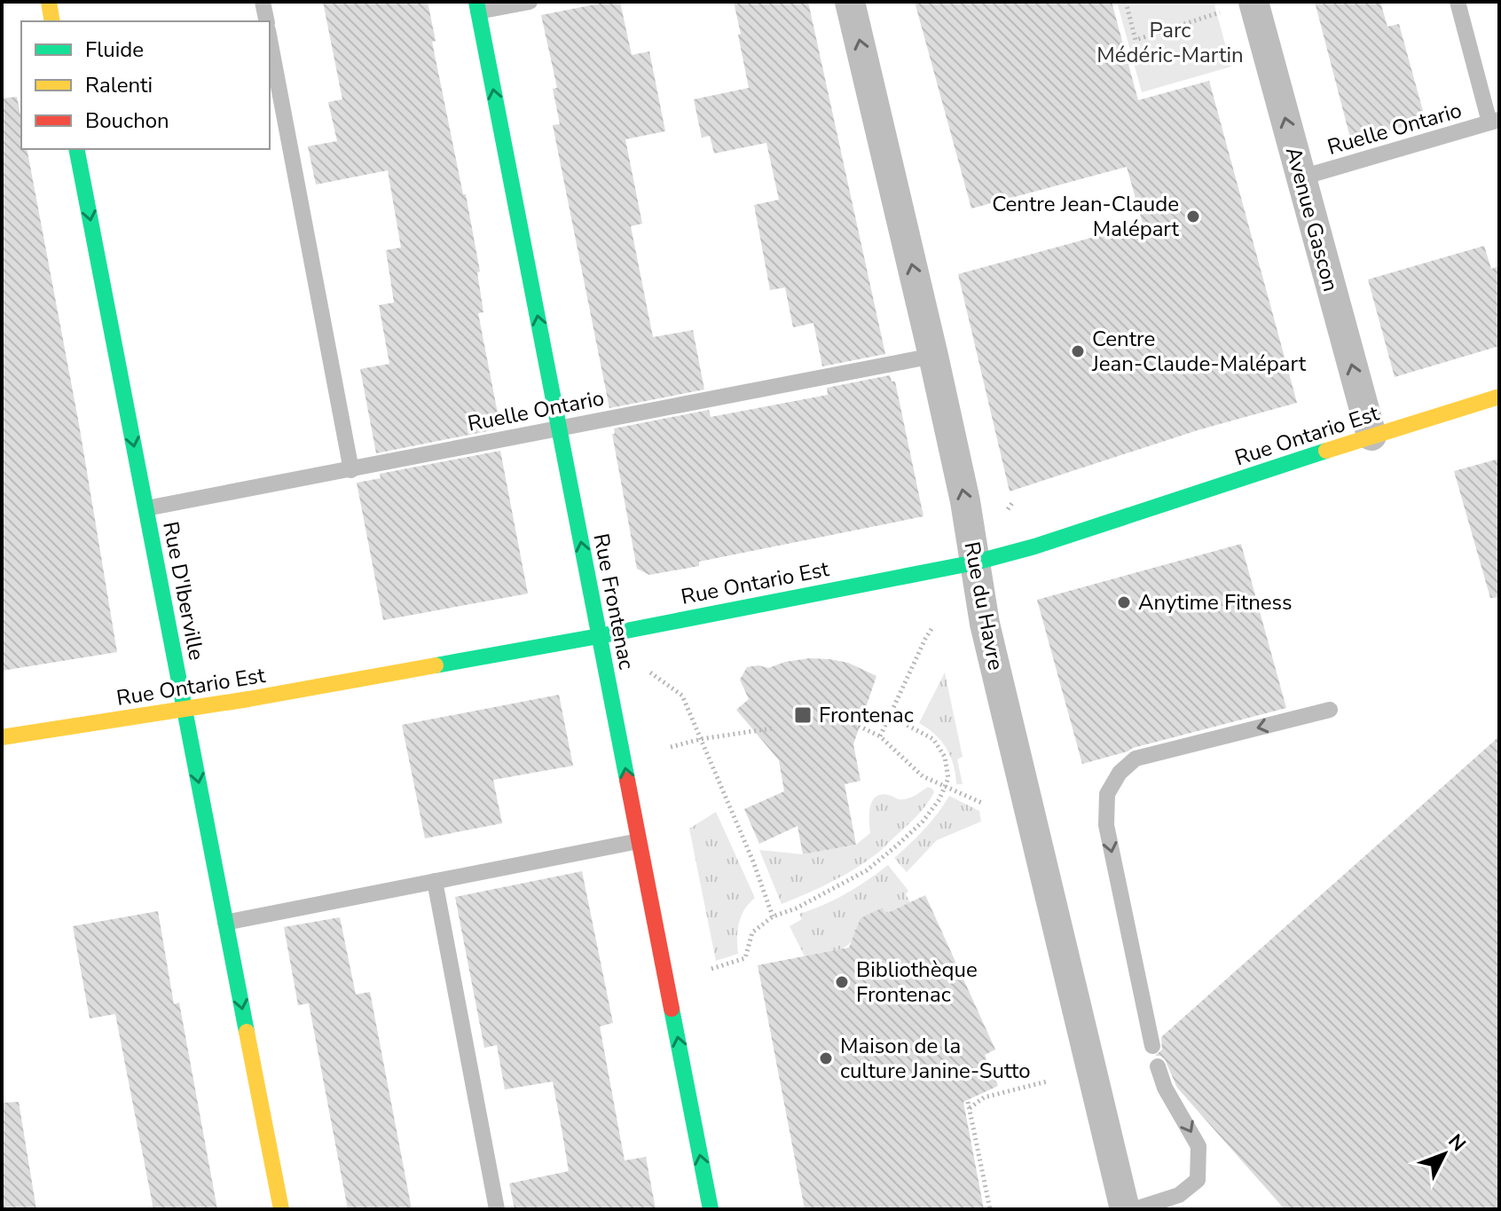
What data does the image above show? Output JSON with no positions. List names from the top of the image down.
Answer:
{
  "streets": {
    "main road": ["Rue Ontario Est", "Rue D'Iberville", "Rue Frontenac"],
    "street": ["Avenue Gascon", "Rue du Havre"],
    "lane": ["Ruelle Ontario"]
  },
  "crossings": [
    ["Ruelle Ontario", "Avenue Gascon"],
    ["Ruelle Ontario", "Rue D'Iberville"],
    ["Ruelle Ontario", "Rue Frontenac"],
    ["Ruelle Ontario", "Rue du Havre"],
    ["Avenue Gascon", "Rue Ontario Est"],
    ["Rue Ontario Est", "Rue D'Iberville"],
    ["Rue Ontario Est", "Rue Frontenac"],
    ["Rue Ontario Est", "Rue du Havre"]
  ],
  "one_way": [
    "Avenue Gascon",
    "Rue D'Iberville",
    "Rue Frontenac",
    "Rue du Havre"
  ],
  "parks": ["Parc Médéric-Martin"],
  "places": {
    "other": [
      "Centre Jean-Claude Malépart",
      "Centre Jean-Claude-Malépart",
      "Anytime Fitness",
      "Bibliothèque Frontenac",
      "Maison de la culture Janine-Sutto"
    ],
    "transit": ["Frontenac"]
  },
  "legend": ["Fluide", "Ralenti", "Bouchon"],
  "north": "top right"
}
